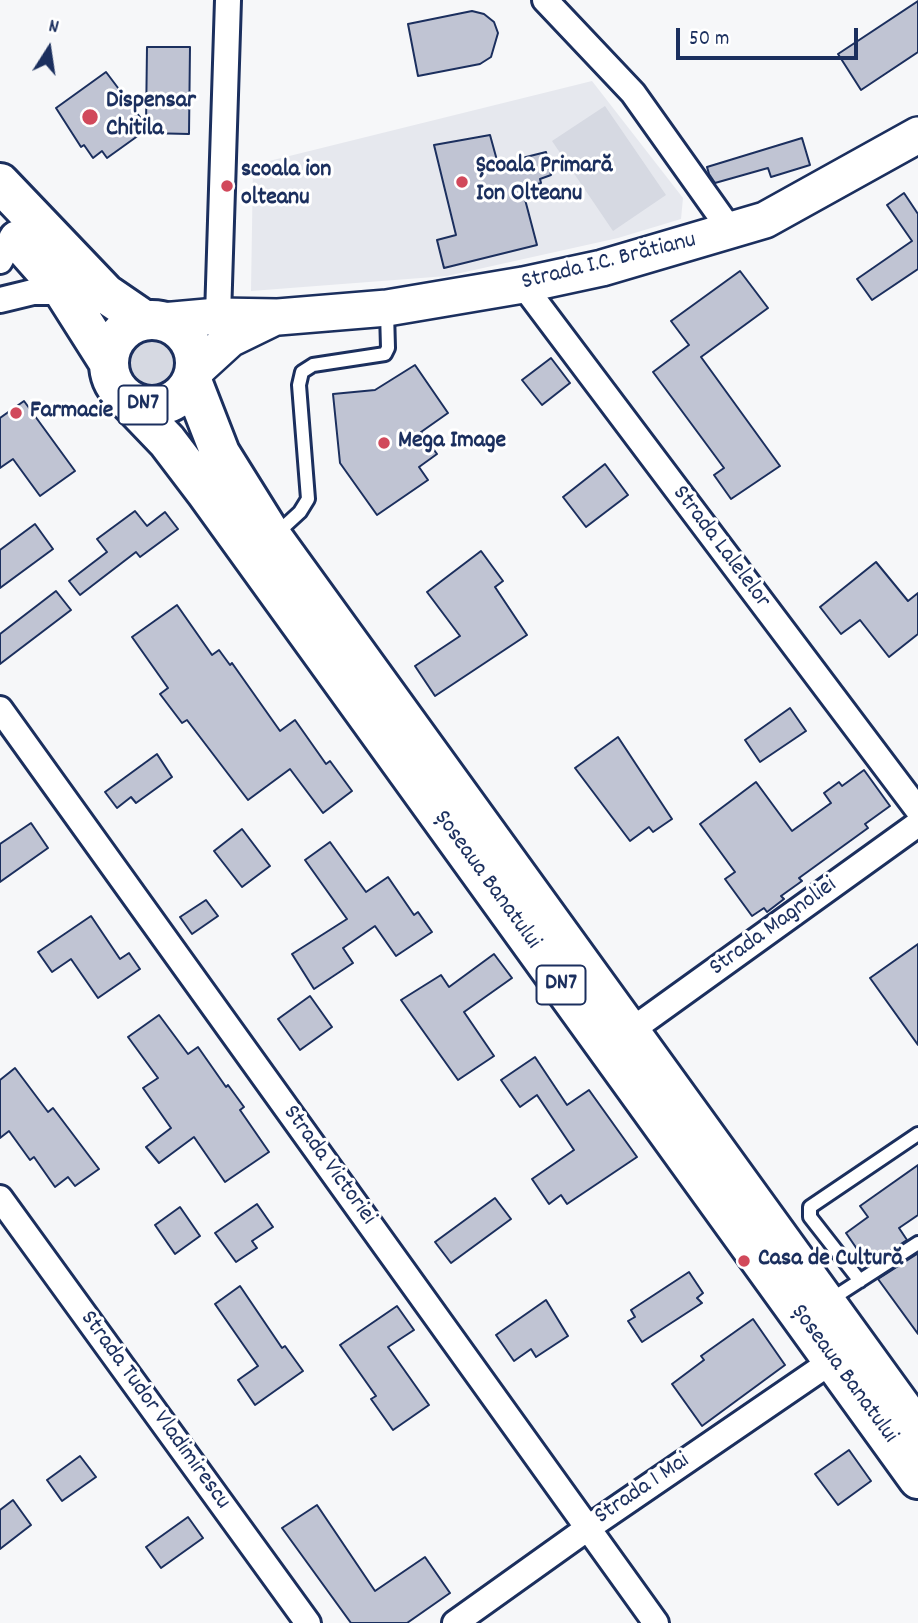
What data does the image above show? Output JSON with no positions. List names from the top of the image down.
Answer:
{
  "streets": {
    "main road": ["Strada I.C. Brătianu", "DN7", "Șoseaua Banatului"],
    "street": [
      "Strada Lalelelor",
      "Strada Magnoliei",
      "Strada Victoriei",
      "Strada Tudor Vladimirescu",
      "Strada 1 Mai"
    ]
  },
  "crossings": [
    ["Strada I.C. Brătianu", "DN7"],
    ["Strada I.C. Brătianu", "Strada Lalelelor"],
    ["Strada I.C. Brătianu", "Șoseaua Banatului"],
    ["DN7", "Șoseaua Banatului"],
    ["Șoseaua Banatului", "Strada Magnoliei"],
    ["Șoseaua Banatului", "Strada 1 Mai"],
    ["Strada Victoriei", "Strada 1 Mai"]
  ],
  "places": [
    "Dispensar Chitila",
    "Școala Primară Ion Olteanu",
    "scoala ion olteanu",
    "Farmacie",
    "Mega Image",
    "Casa de Cultură"
  ],
  "scale_bar": "50 m",
  "north": "top"
}
